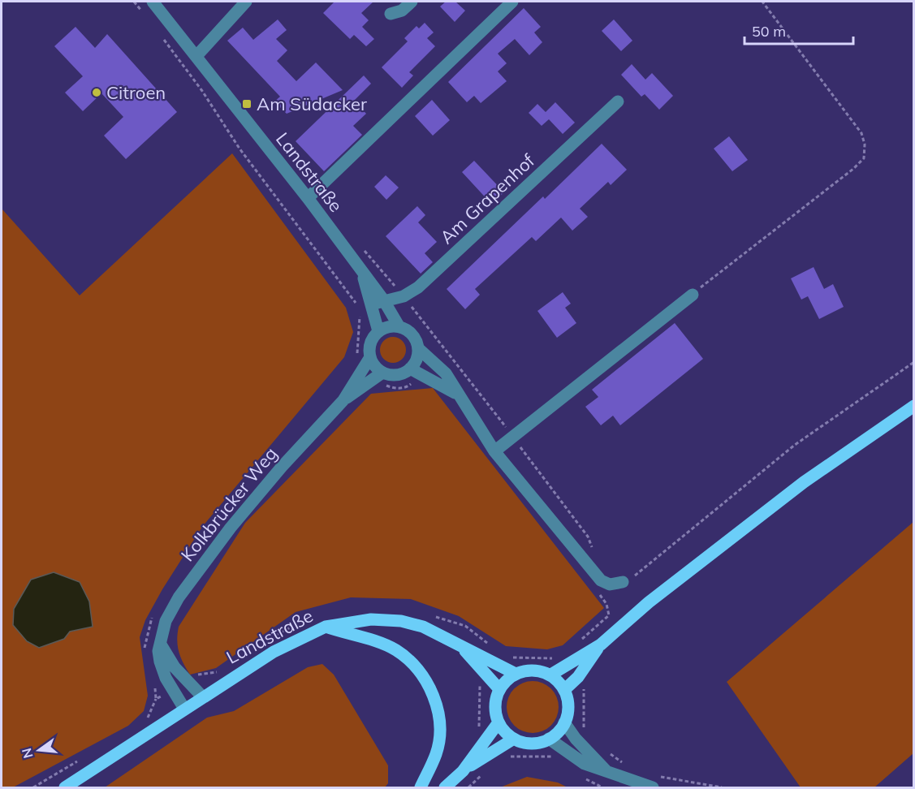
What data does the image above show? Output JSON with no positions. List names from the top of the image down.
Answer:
{
  "streets": {
    "main road": ["Landstraße"],
    "street": ["Am Grapenhof", "Kolkbrücker Weg"]
  },
  "crossings": [
    ["Landstraße", "Am Grapenhof"],
    ["Landstraße", "Kolkbrücker Weg"]
  ],
  "places": {
    "other": ["Citroen"],
    "transit": ["Am Südacker"]
  },
  "scale_bar": "50 m",
  "north": "left"
}
